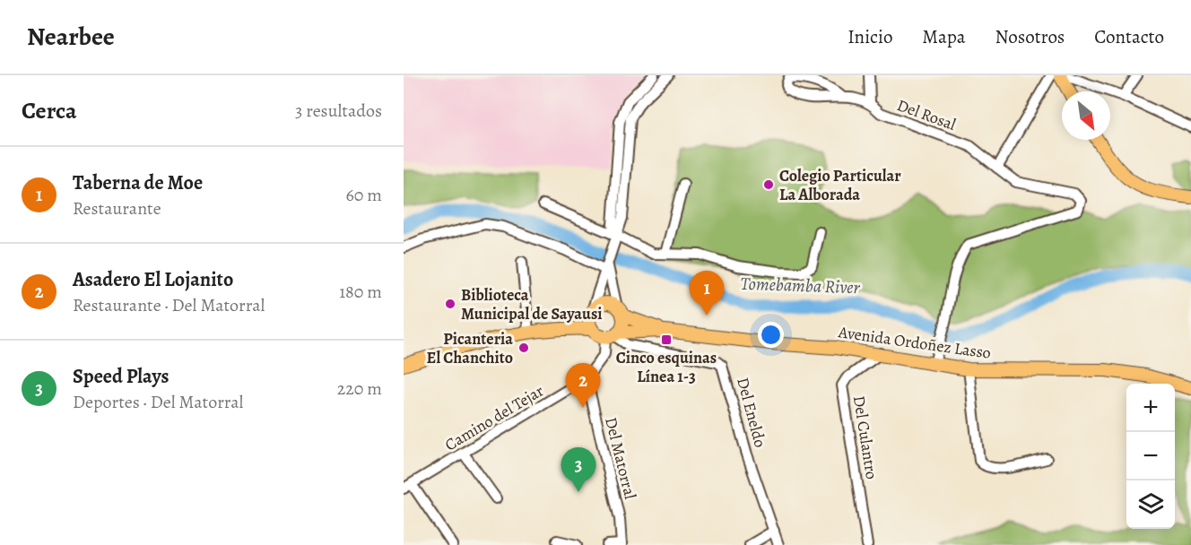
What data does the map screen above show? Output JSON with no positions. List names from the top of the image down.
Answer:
{
  "streets": {
    "main road": ["Avenida Ordoñez Lasso"],
    "street": [
      "Del Rosal",
      "Del Eneldo",
      "Camino del Tejar",
      "Del Culantro",
      "Del Matorral"
    ]
  },
  "crossings": [
    ["Del Rosal", "Avenida Ordoñez Lasso"],
    ["Avenida Ordoñez Lasso", "Del Eneldo"],
    ["Avenida Ordoñez Lasso", "Camino del Tejar"],
    ["Avenida Ordoñez Lasso", "Del Culantro"],
    ["Del Eneldo", "Camino del Tejar"],
    ["Camino del Tejar", "Del Matorral"]
  ],
  "water": ["Tomebamba River"],
  "places": {
    "other": ["Colegio Particular La Alborada", "Biblioteca Municipal de Sayausi", "Picanteria El Chanchito"],
    "transit": ["Cinco esquinas Línea 1-3"]
  },
  "north": "bottom right",
  "page": {
    "header": "Nearbee",
    "nav": [
      "Inicio",
      "Mapa",
      "Nosotros",
      "Contacto"
    ],
    "heading": ["Cerca", "3 resultados"],
    "list": [
      {
        "mark": "1",
        "name": "Taberna de Moe",
        "note": "Restaurante",
        "value": "60 m"
      },
      {
        "mark": "2",
        "name": "Asadero El Lojanito",
        "note": "Restaurante · Del Matorral",
        "value": "180 m"
      },
      {
        "mark": "3",
        "name": "Speed Plays",
        "note": "Deportes · Del Matorral",
        "value": "220 m"
      }
    ],
    "pins": ["1", "2", "3"],
    "map_buttons": ["+", "−"]
  }
}
